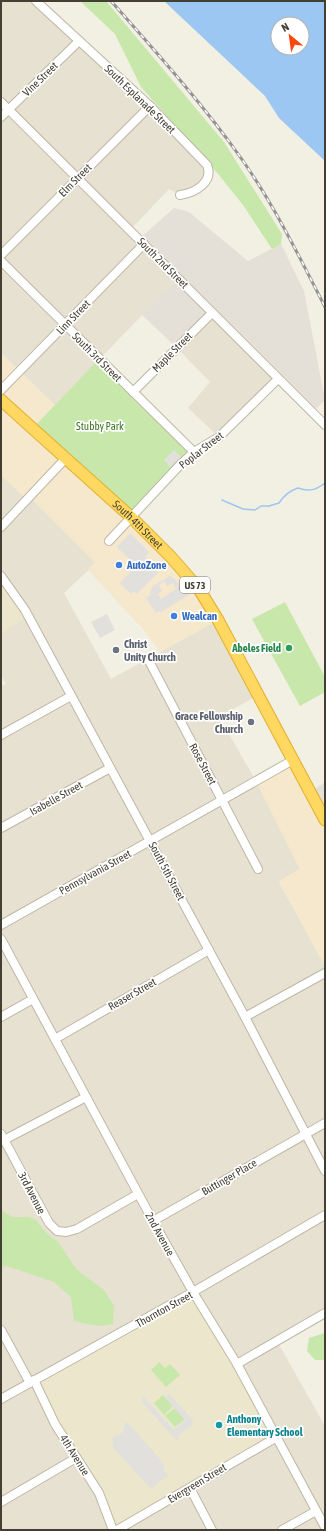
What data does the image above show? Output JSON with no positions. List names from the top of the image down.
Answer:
{
  "streets": {
    "highway": ["South 4th Street", "US 73"],
    "street": [
      "Vine Street",
      "South Esplanade Street",
      "Elm Street",
      "South 2nd Street",
      "Linn Street",
      "Maple Street",
      "South 3rd Street",
      "Poplar Street",
      "Rose Street",
      "Isabelle Street",
      "South 5th Street",
      "Pennsylvania Street",
      "Reaser Street",
      "Buttinger Place",
      "3rd Avenue",
      "2nd Avenue",
      "Thornton Street",
      "4th Avenue",
      "Evergreen Street"
    ]
  },
  "crossings": [
    ["Vine Street", "South Esplanade Street"],
    ["Vine Street", "South 2nd Street"],
    ["South Esplanade Street", "Elm Street"],
    ["Elm Street", "South 2nd Street"],
    ["South 2nd Street", "Linn Street"],
    ["South 2nd Street", "Maple Street"],
    ["South 2nd Street", "Poplar Street"],
    ["Linn Street", "South 3rd Street"],
    ["Maple Street", "South 3rd Street"],
    ["South 3rd Street", "Poplar Street"],
    ["Poplar Street", "South 4th Street"],
    ["South 4th Street", "Pennsylvania Street"],
    ["Rose Street", "Pennsylvania Street"],
    ["Isabelle Street", "South 5th Street"],
    ["South 5th Street", "Pennsylvania Street"],
    ["South 5th Street", "Reaser Street"],
    ["South 5th Street", "Buttinger Place"],
    ["Reaser Street", "2nd Avenue"],
    ["Buttinger Place", "2nd Avenue"],
    ["3rd Avenue", "2nd Avenue"],
    ["2nd Avenue", "Thornton Street"],
    ["2nd Avenue", "Evergreen Street"],
    ["Thornton Street", "4th Avenue"]
  ],
  "parks": ["Stubby Park"],
  "places": [
    "AutoZone",
    "Wealcan",
    "Abeles Field",
    "Christ Unity Church",
    "Grace Fellowship Church",
    "Anthony Elementary School"
  ],
  "north": "top left"
}
